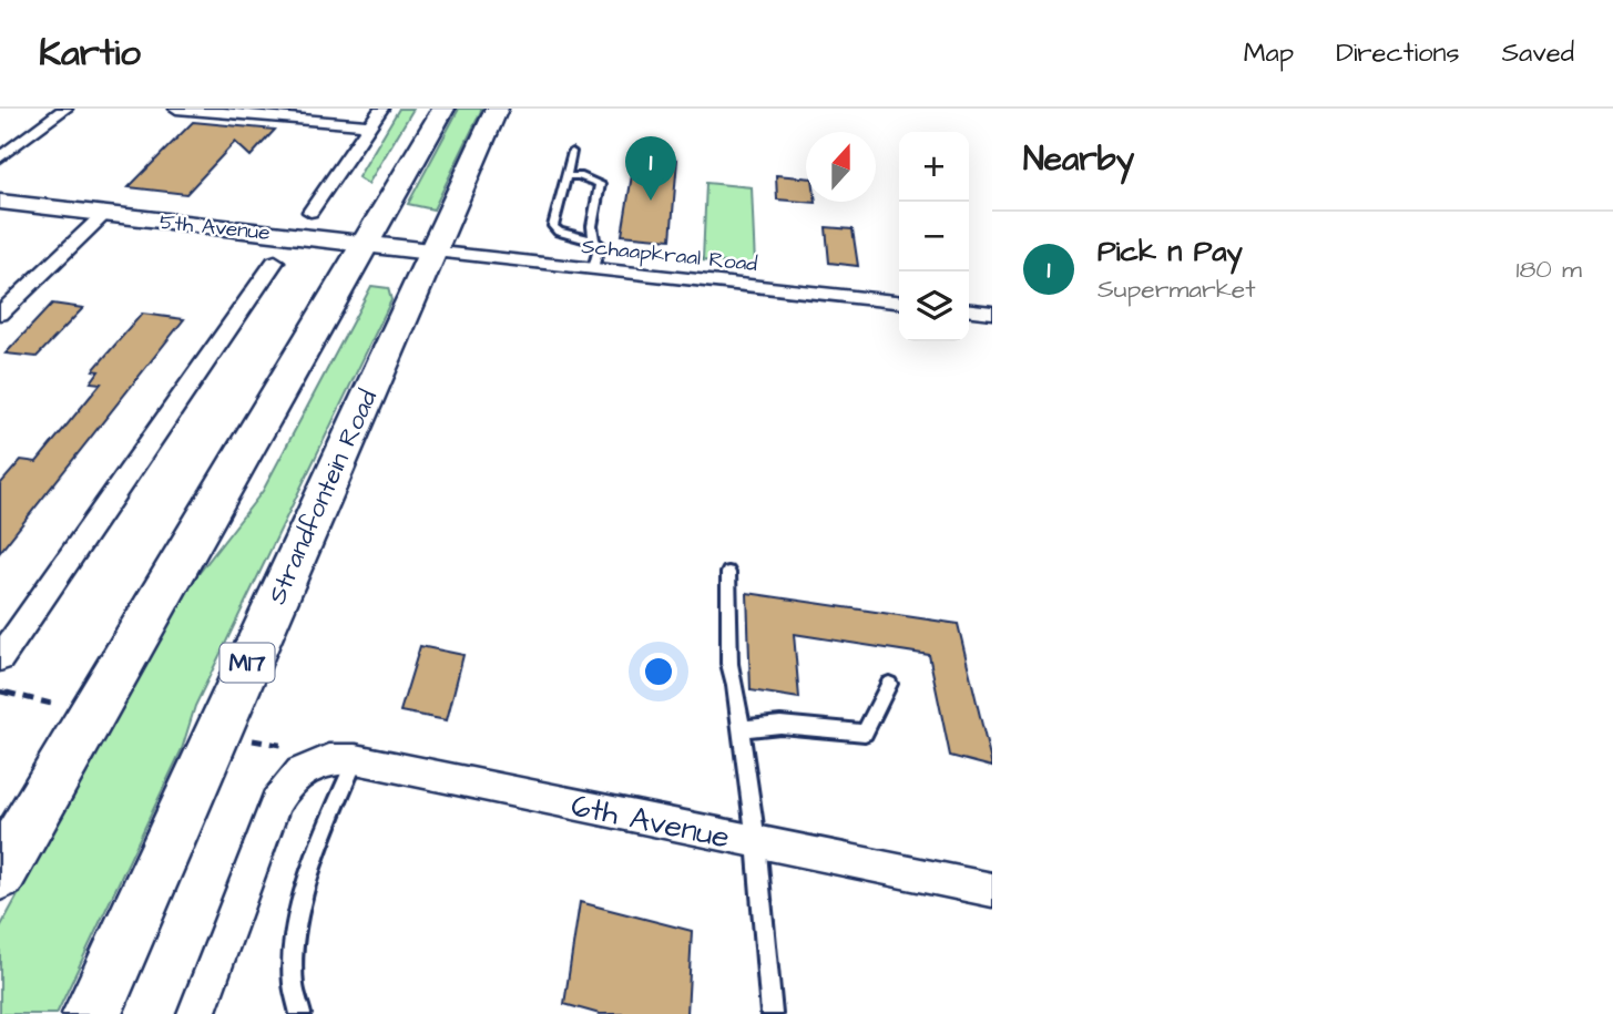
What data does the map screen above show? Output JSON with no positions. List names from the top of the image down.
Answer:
{
  "streets": {
    "main road": ["5th Avenue", "Strandfontein Road", "M17"],
    "street": ["Schaapkraal Road", "6th Avenue"]
  },
  "crossings": [
    ["5th Avenue", "Schaapkraal Road"],
    ["5th Avenue", "Strandfontein Road"],
    ["Schaapkraal Road", "Strandfontein Road"]
  ],
  "north": "top",
  "page": {
    "header": "Kartio",
    "nav": ["Map", "Directions", "Saved"],
    "heading": "Nearby",
    "map_buttons": ["+", "−"],
    "pins": "1",
    "list": [
      {
        "mark": "1",
        "name": "Pick n Pay",
        "note": "Supermarket",
        "value": "180 m"
      }
    ]
  }
}
